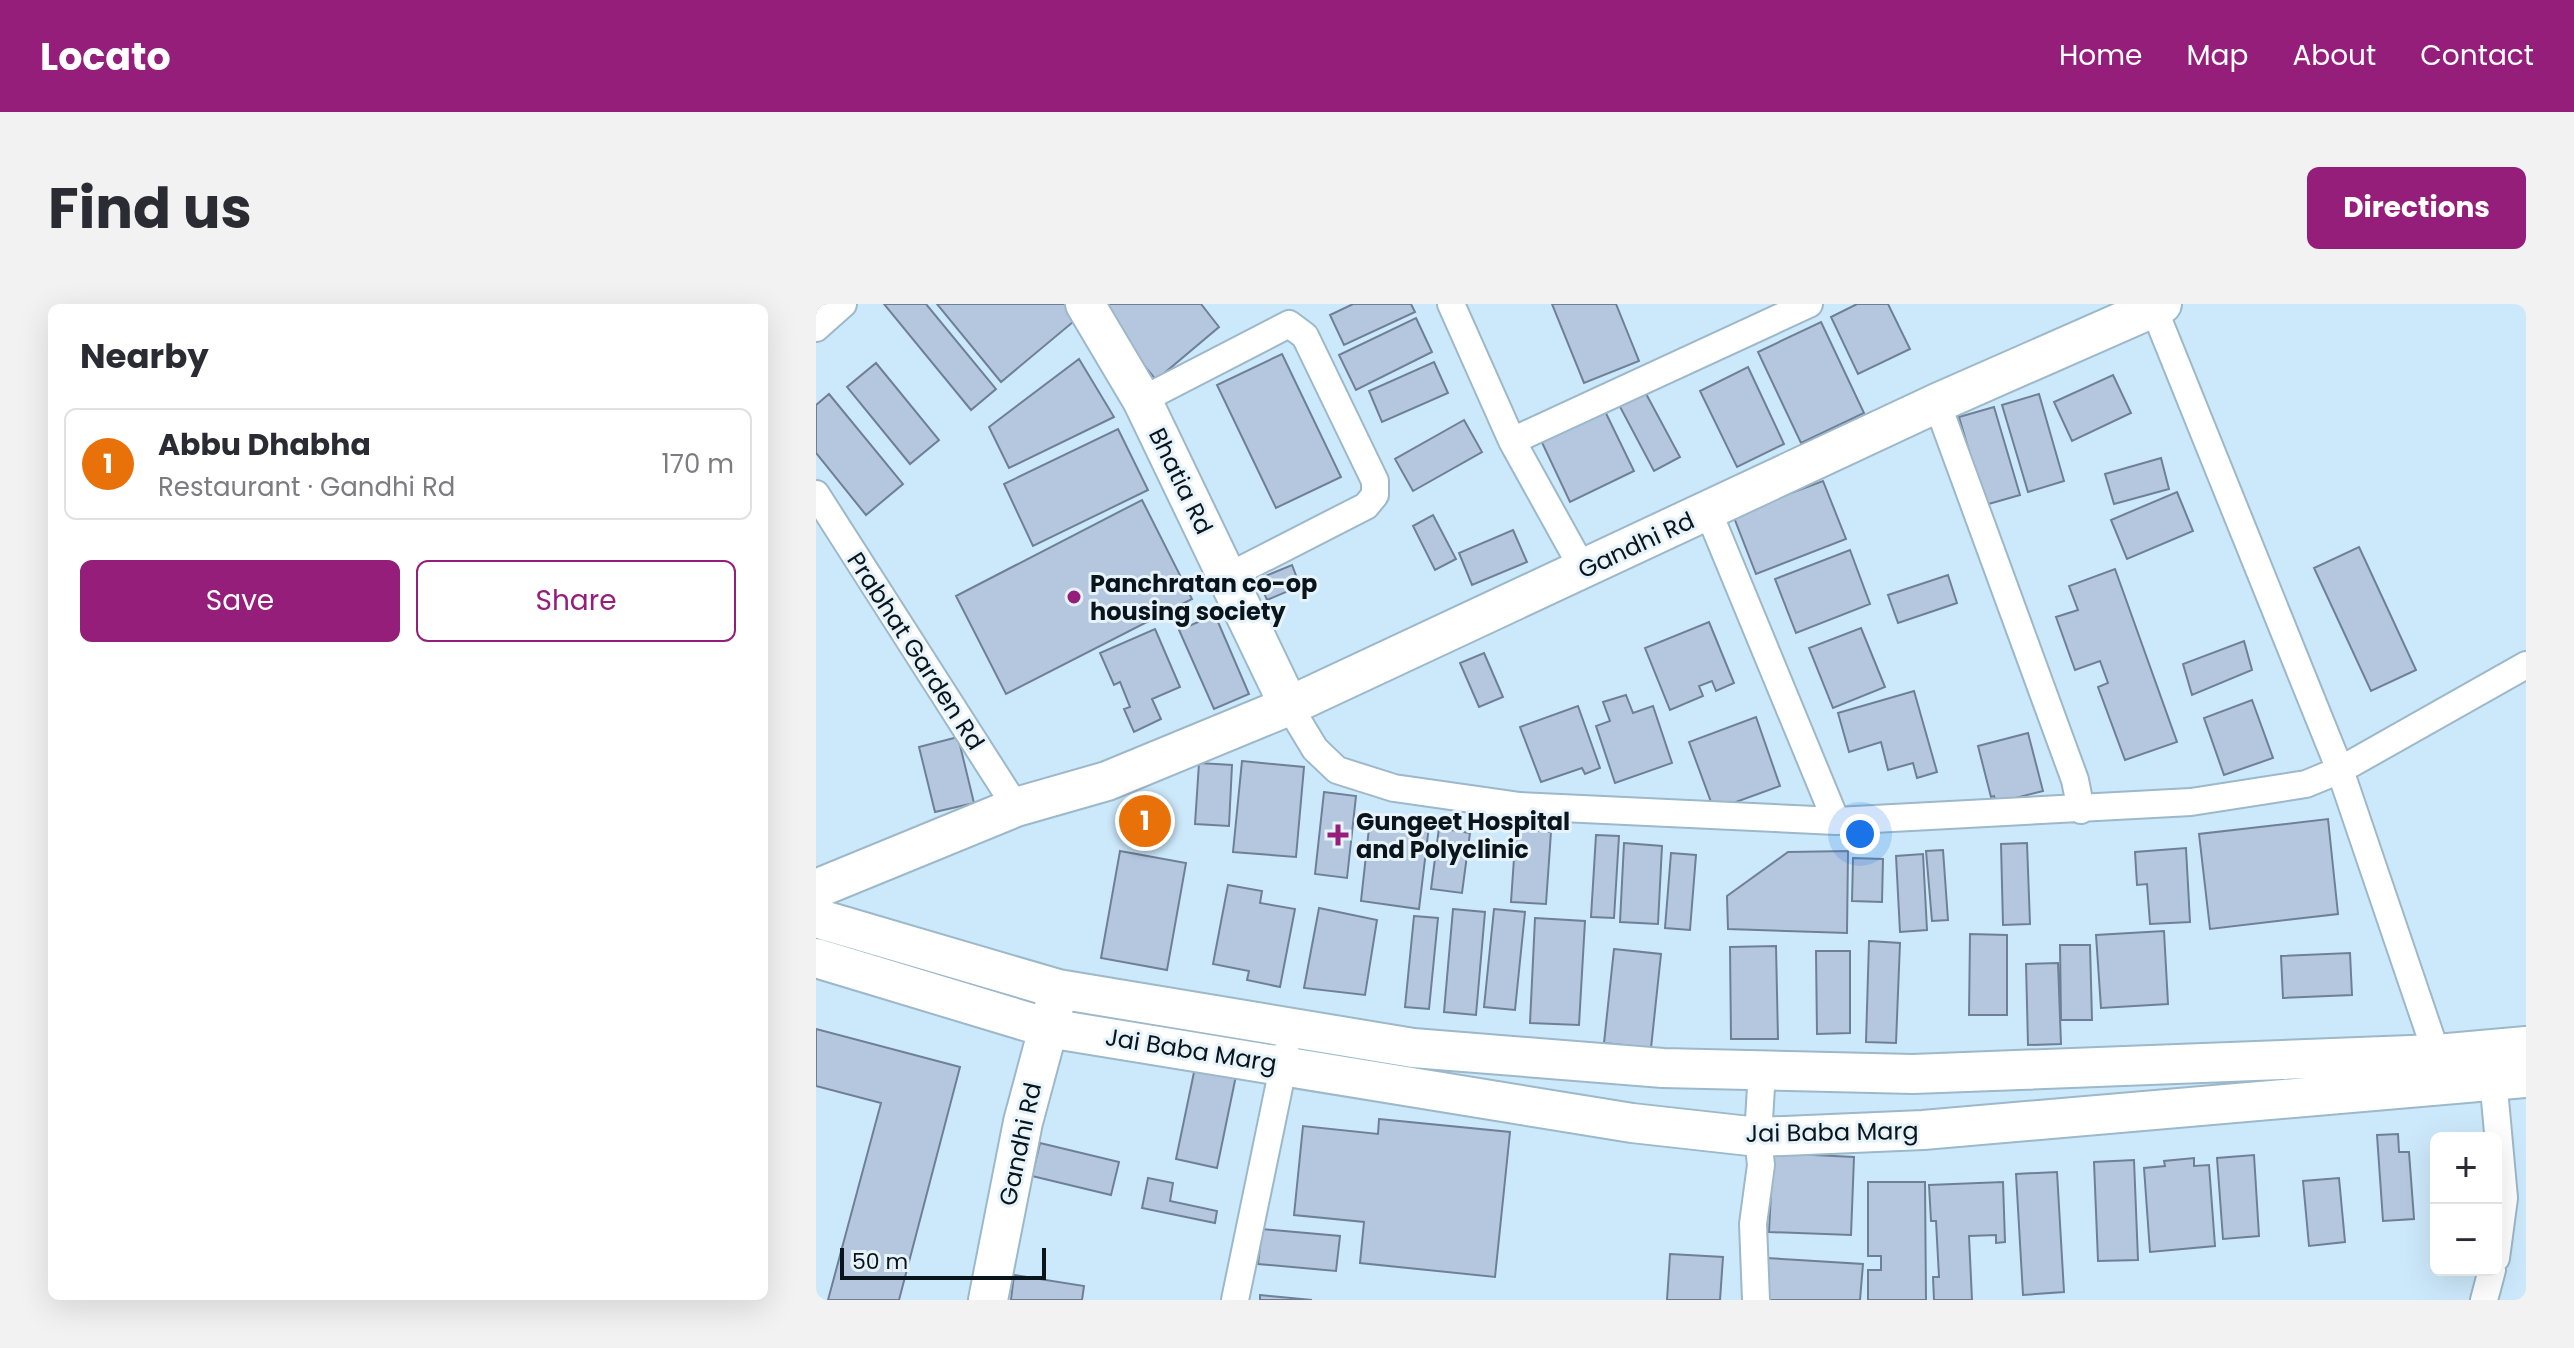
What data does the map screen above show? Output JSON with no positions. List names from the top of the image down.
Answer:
{
  "streets": {
    "street": [
      "Bhatia Rd",
      "Gandhi Rd",
      "Prabhat Garden Rd",
      "Jai Baba Marg"
    ]
  },
  "crossings": [
    ["Bhatia Rd", "Gandhi Rd"],
    ["Gandhi Rd", "Prabhat Garden Rd"],
    ["Gandhi Rd", "Jai Baba Marg"]
  ],
  "places": {
    "other": ["Panchratan co-op housing society"],
    "health": ["Gungeet Hospital and Polyclinic"]
  },
  "scale_bar": "50 m",
  "page": {
    "header": "Locato",
    "nav": [
      "Home",
      "Map",
      "About",
      "Contact"
    ],
    "title": "Find us",
    "buttons": [
      "Directions",
      ["Save", "Share"]
    ],
    "heading": "Nearby",
    "list": [
      {
        "mark": "1",
        "name": "Abbu Dhabha",
        "note": "Restaurant · Gandhi Rd",
        "value": "170 m"
      }
    ],
    "pins": "1",
    "map_buttons": ["+", "−"],
    "scale": "50 m"
  }
}
